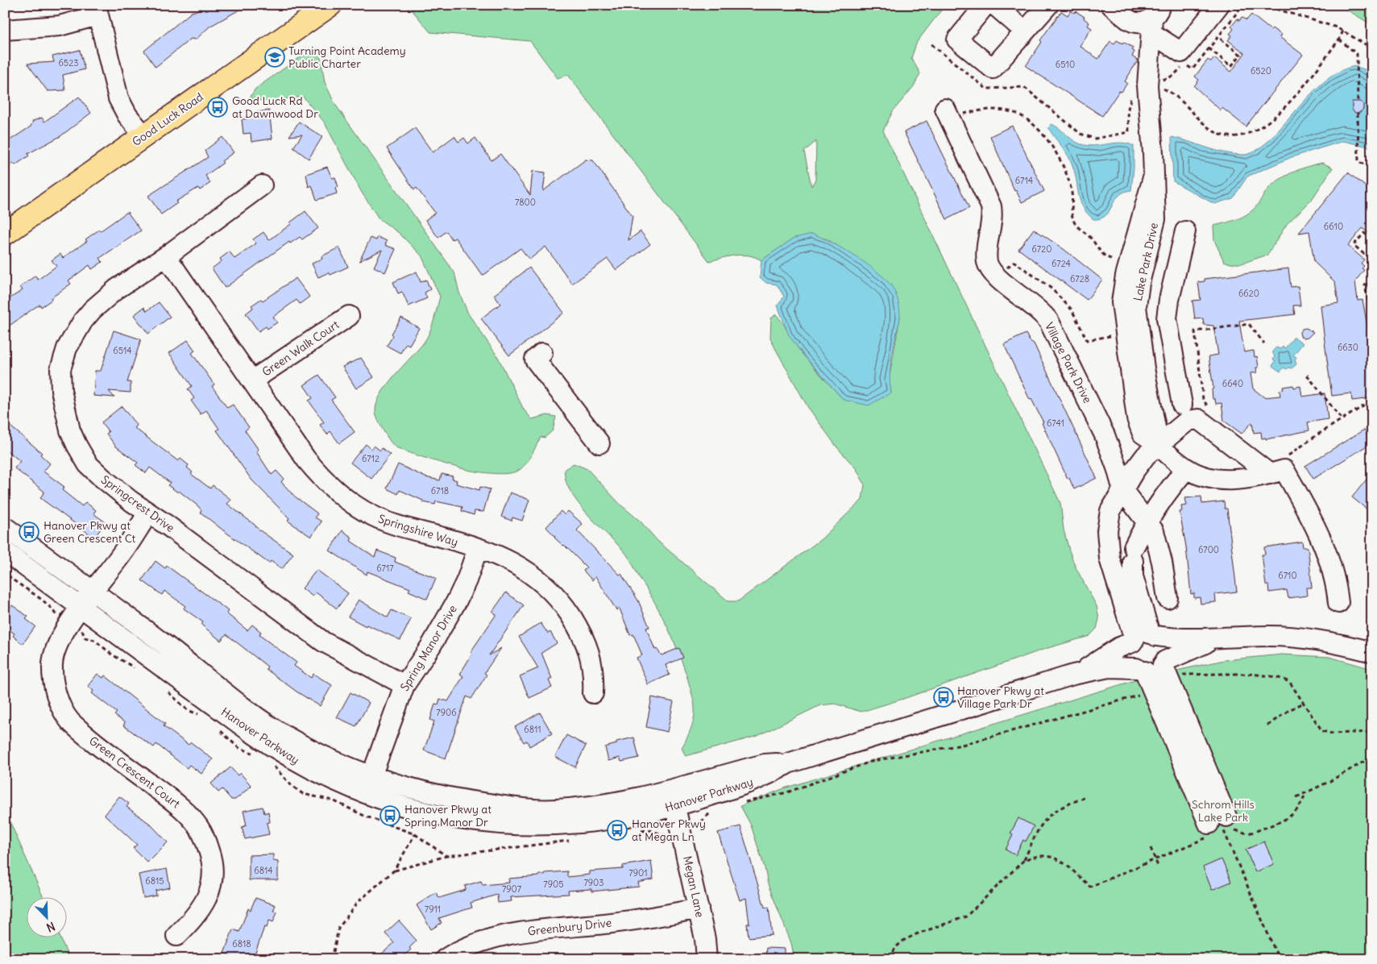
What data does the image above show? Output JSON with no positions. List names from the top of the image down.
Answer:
{
  "streets": {
    "main road": ["Good Luck Road"],
    "street": [
      "Green Walk Court",
      "Village Park Drive",
      "Springcrest Drive",
      "Springshire Way",
      "Spring Manor Drive",
      "Hanover Parkway",
      "Green Crescent Court",
      "Megan Lane",
      "Greenbury Drive"
    ]
  },
  "crossings": [
    ["Green Walk Court", "Springshire Way"],
    ["Springcrest Drive", "Springshire Way"],
    ["Springcrest Drive", "Spring Manor Drive"],
    ["Springcrest Drive", "Green Crescent Court"],
    ["Springshire Way", "Spring Manor Drive"],
    ["Spring Manor Drive", "Hanover Parkway"],
    ["Hanover Parkway", "Green Crescent Court"],
    ["Hanover Parkway", "Megan Lane"],
    ["Megan Lane", "Greenbury Drive"]
  ],
  "parks": ["Schrom Hills Lake Park"],
  "places": {
    "school or university": ["Turning Point Academy Public Charter"],
    "bus stop": [
      "Good Luck Rd at Dawnwood Dr",
      "Hanover Pkwy at Green Crescent Ct",
      "Hanover Pkwy at Village Park Dr",
      "Hanover Pkwy at Spring Manor Dr",
      "Hanover Pkwy at Megan Ln"
    ]
  },
  "house_numbers": [
    "6523",
    "6510",
    "6520",
    "6714",
    "7800",
    "6610",
    "6720",
    "6724",
    "6728",
    "6620",
    "6630",
    "6514",
    "6640",
    "6741",
    "6712",
    "6718",
    "6700",
    "6717",
    "6710",
    "7906",
    "6811",
    "6814",
    "7901",
    "6815",
    "7903",
    "7905",
    "7907",
    "7911",
    "6818"
  ],
  "north": "bottom right"
}
